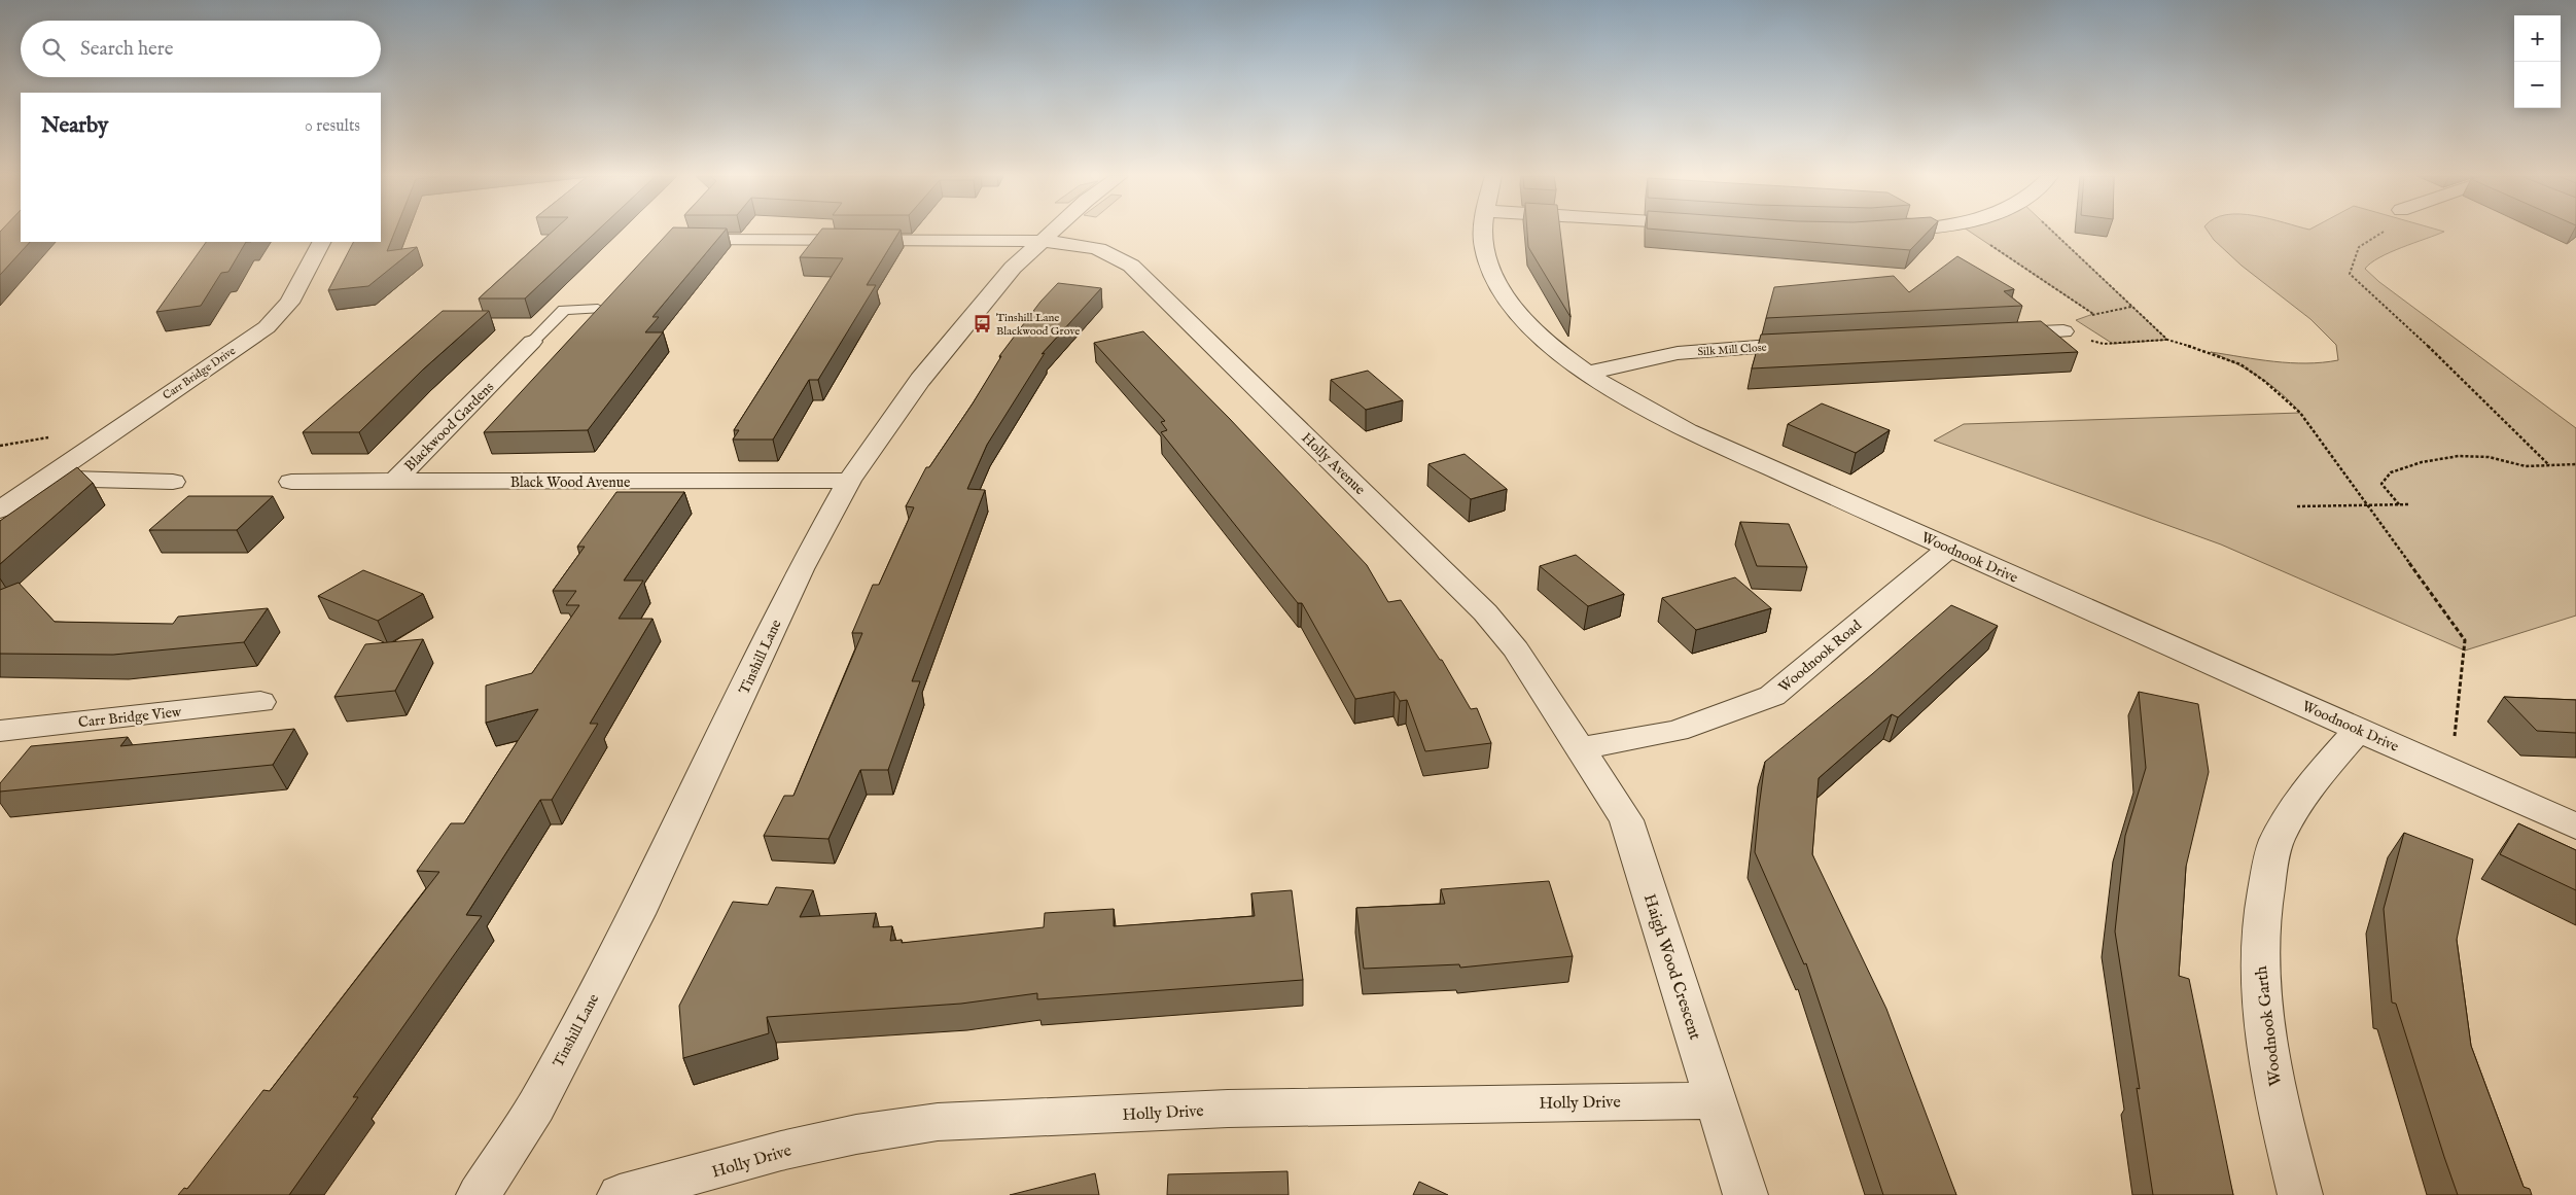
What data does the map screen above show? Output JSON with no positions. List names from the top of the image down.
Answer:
{
  "streets": {
    "street": [
      "Silk Mill Close",
      "Carr Bridge Drive",
      "Blackwood Gardens",
      "Holly Avenue",
      "Black Wood Avenue",
      "Woodnook Drive",
      "Woodnook Road",
      "Tinshill Lane",
      "Carr Bridge View",
      "Haigh Wood Crescent",
      "Woodnook Garth",
      "Holly Drive"
    ]
  },
  "crossings": [
    ["Silk Mill Close", "Woodnook Drive"],
    ["Blackwood Gardens", "Black Wood Avenue"],
    ["Holly Avenue", "Woodnook Road"],
    ["Holly Avenue", "Tinshill Lane"],
    ["Holly Avenue", "Haigh Wood Crescent"],
    ["Black Wood Avenue", "Tinshill Lane"],
    ["Woodnook Drive", "Woodnook Road"],
    ["Woodnook Drive", "Woodnook Garth"],
    ["Woodnook Road", "Haigh Wood Crescent"],
    ["Haigh Wood Crescent", "Holly Drive"]
  ],
  "places": {
    "bus stop": ["Tinshill Lane Blackwood Grove"]
  },
  "page": {
    "map_buttons": ["+", "−"],
    "search": "Search here",
    "heading": ["Nearby", "0 results"]
  }
}
